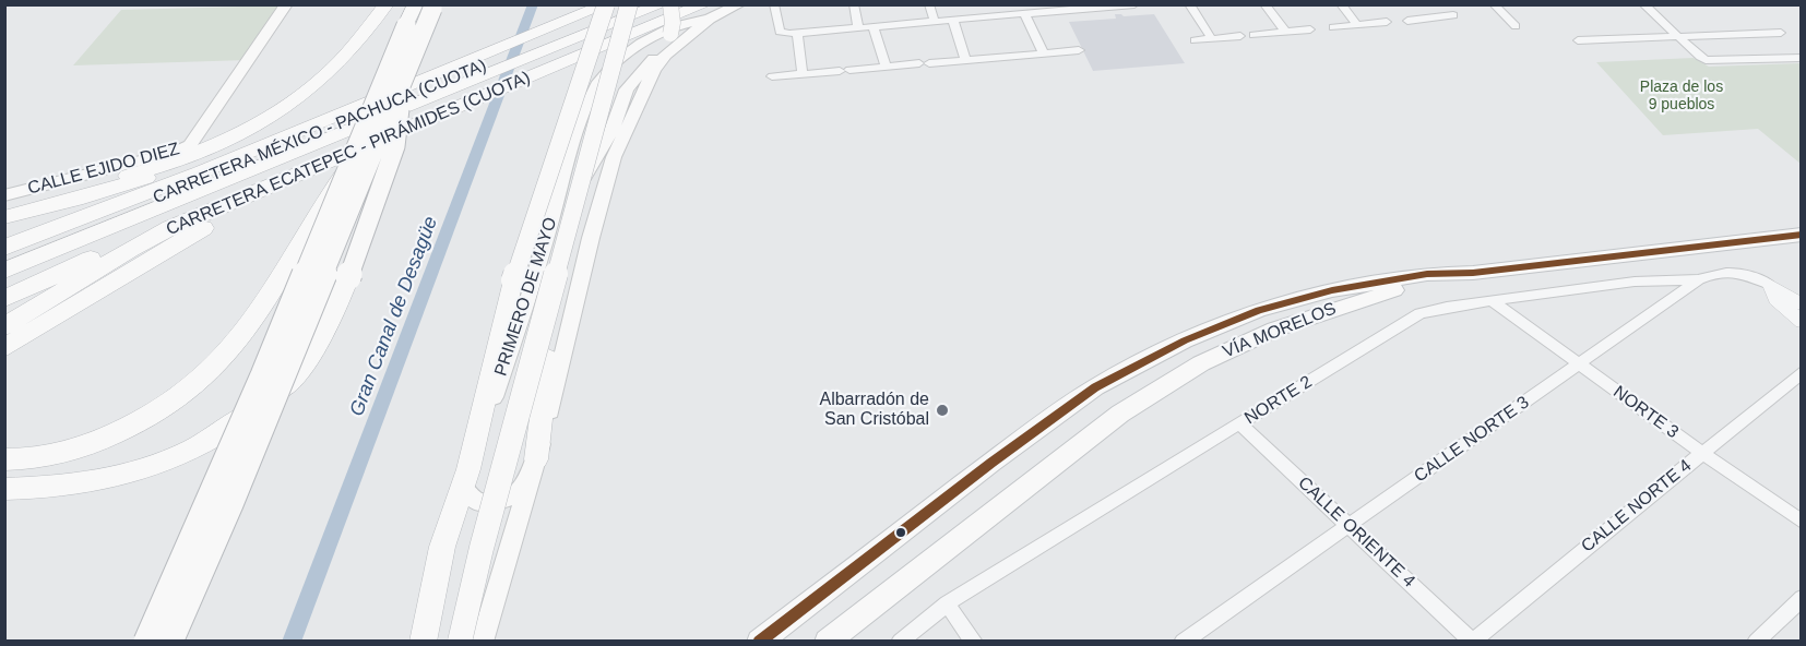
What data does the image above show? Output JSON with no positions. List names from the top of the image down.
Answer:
{
  "streets": {
    "highway": ["CARRETERA MÉXICO - PACHUCA (CUOTA)", "CARRETERA ECATEPEC - PIRÁMIDES (CUOTA)", "PRIMERO DE MAYO"],
    "main road": ["CALLE EJIDO DIEZ", "VÍA MORELOS"],
    "street": [
      "NORTE 2",
      "NORTE 3",
      "CALLE NORTE 3",
      "CALLE NORTE 4",
      "CALLE ORIENTE 4"
    ]
  },
  "crossings": [
    ["CARRETERA MÉXICO - PACHUCA (CUOTA)", "CARRETERA ECATEPEC - PIRÁMIDES (CUOTA)"],
    ["CARRETERA ECATEPEC - PIRÁMIDES (CUOTA)", "PRIMERO DE MAYO"],
    ["NORTE 2", "NORTE 3"],
    ["NORTE 2", "CALLE NORTE 3"],
    ["NORTE 2", "CALLE ORIENTE 4"],
    ["NORTE 3", "CALLE NORTE 3"],
    ["NORTE 3", "CALLE NORTE 4"],
    ["CALLE NORTE 3", "CALLE ORIENTE 4"],
    ["CALLE NORTE 4", "CALLE ORIENTE 4"]
  ],
  "water": ["Gran Canal de Desagüe"],
  "parks": ["Plaza de los 9 pueblos"],
  "places": ["Albarradón de San Cristóbal"]
}
